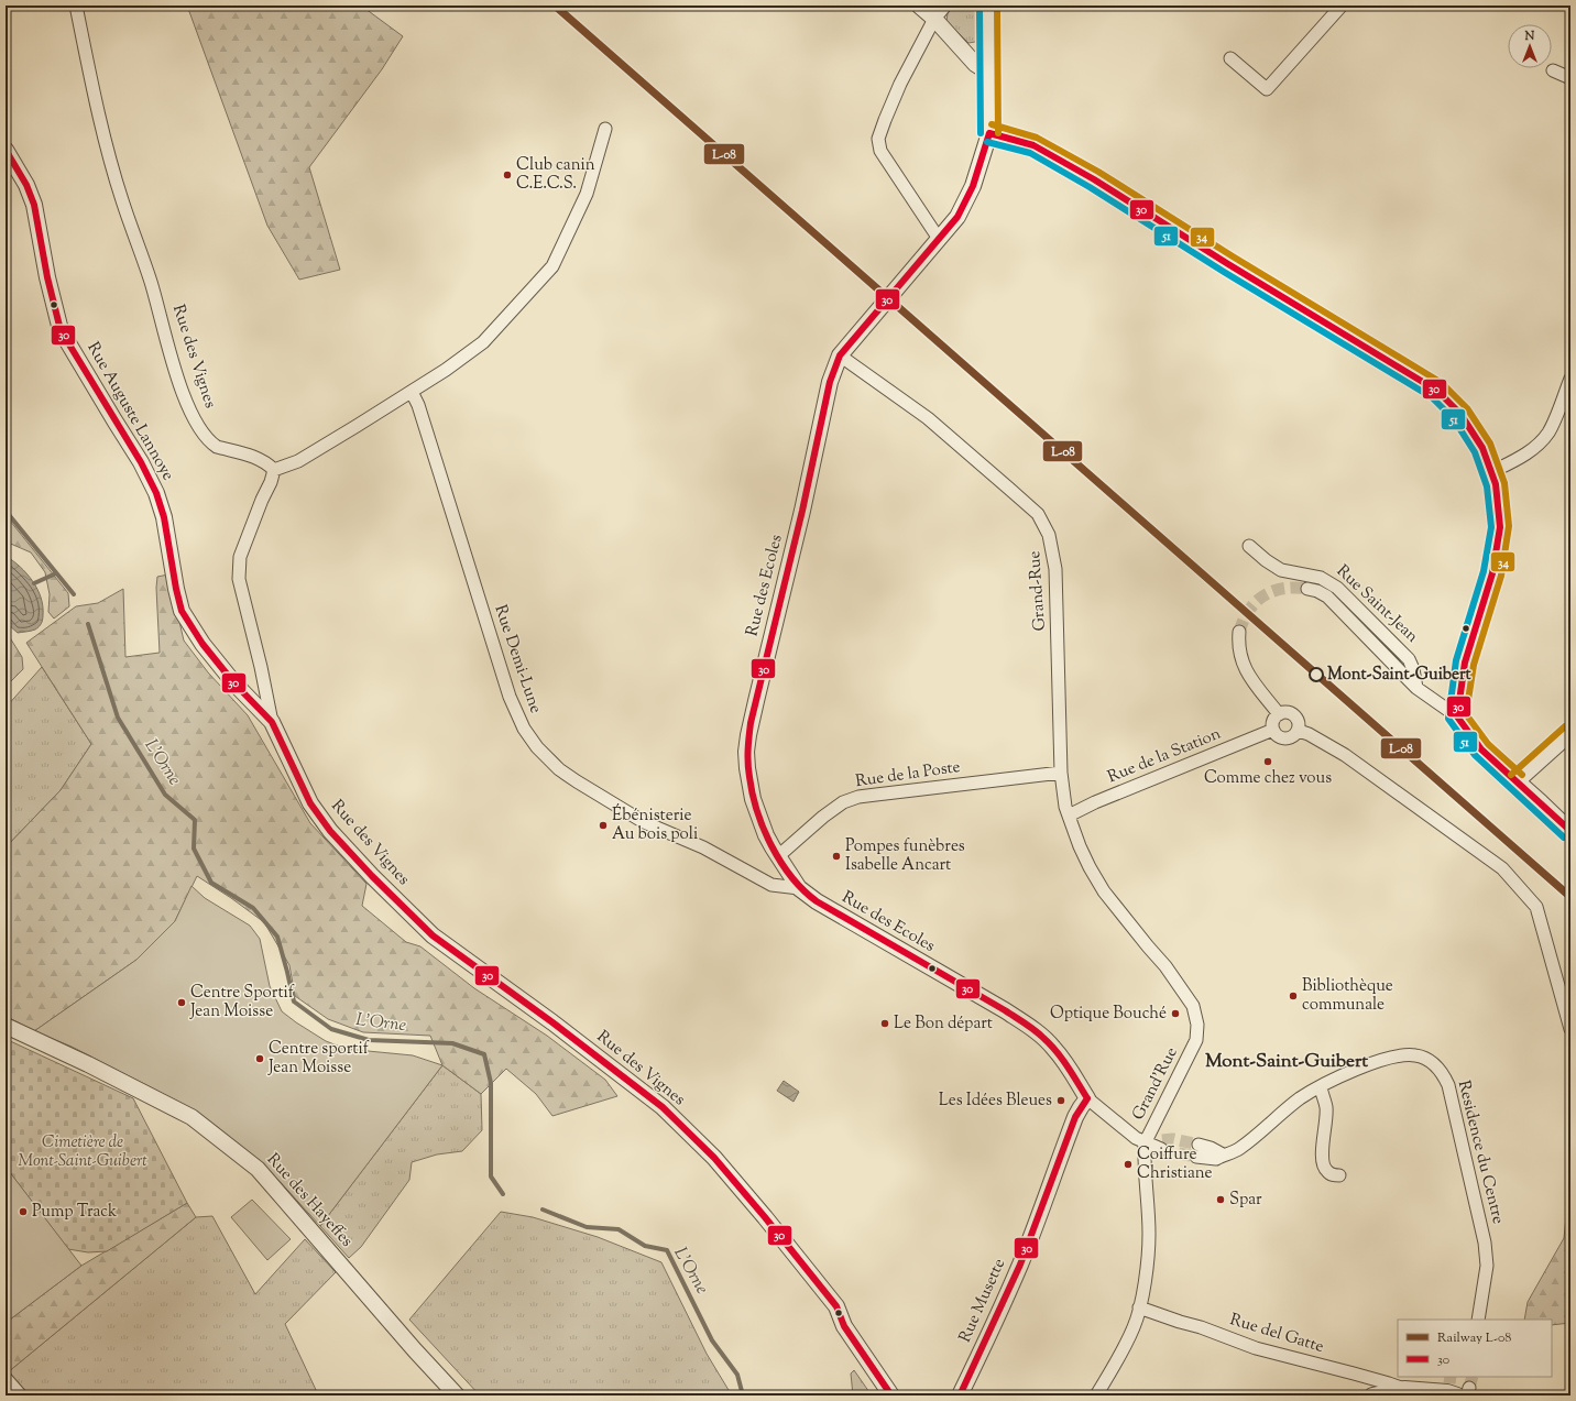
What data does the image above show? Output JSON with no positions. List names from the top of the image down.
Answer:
{
  "streets": {
    "street": [
      "Rue des Vignes",
      "Rue Auguste Lannoye",
      "Rue des Ecoles",
      "Grand-Rue",
      "Rue Saint-Jean",
      "Rue Demi-Lune",
      "Rue de la Station",
      "Rue de la Poste",
      "Grand'Rue",
      "Residence du Centre",
      "Rue des Hayeffes",
      "Rue Musette",
      "Rue del Gatte"
    ]
  },
  "crossings": [
    ["Rue des Vignes", "Rue Auguste Lannoye"],
    ["Rue des Ecoles", "Grand-Rue"],
    ["Rue des Ecoles", "Rue Demi-Lune"],
    ["Rue des Ecoles", "Rue de la Poste"],
    ["Rue des Ecoles", "Rue Musette"],
    ["Grand-Rue", "Rue de la Station"],
    ["Grand-Rue", "Rue de la Poste"],
    ["Grand-Rue", "Grand'Rue"],
    ["Rue de la Station", "Grand'Rue"],
    ["Grand'Rue", "Rue del Gatte"]
  ],
  "districts": ["Mont-Saint-Guibert"],
  "water": ["L'Orne"],
  "parks": ["Cimetière de Mont-Saint-Guibert"],
  "places": [
    "Club canin C.E.C.S.",
    "Mont-Saint-Guibert",
    "Comme chez vous",
    "Ébénisterie Au bois poli",
    "Pompes funèbres Isabelle Ancart",
    "Bibliothèque communale",
    "Centre Sportif Jean Moisse",
    "Optique Bouché",
    "Le Bon départ",
    "Centre sportif Jean Moisse",
    "Les Idées Bleues",
    "Coiffure Christiane",
    "Spar",
    "Pump Track"
  ],
  "lines": [
    "rail line L-08",
    "transit line 51",
    "transit line 34",
    "transit line 30"
  ],
  "legend": ["Railway L-08", "30"],
  "north": "top"
}
